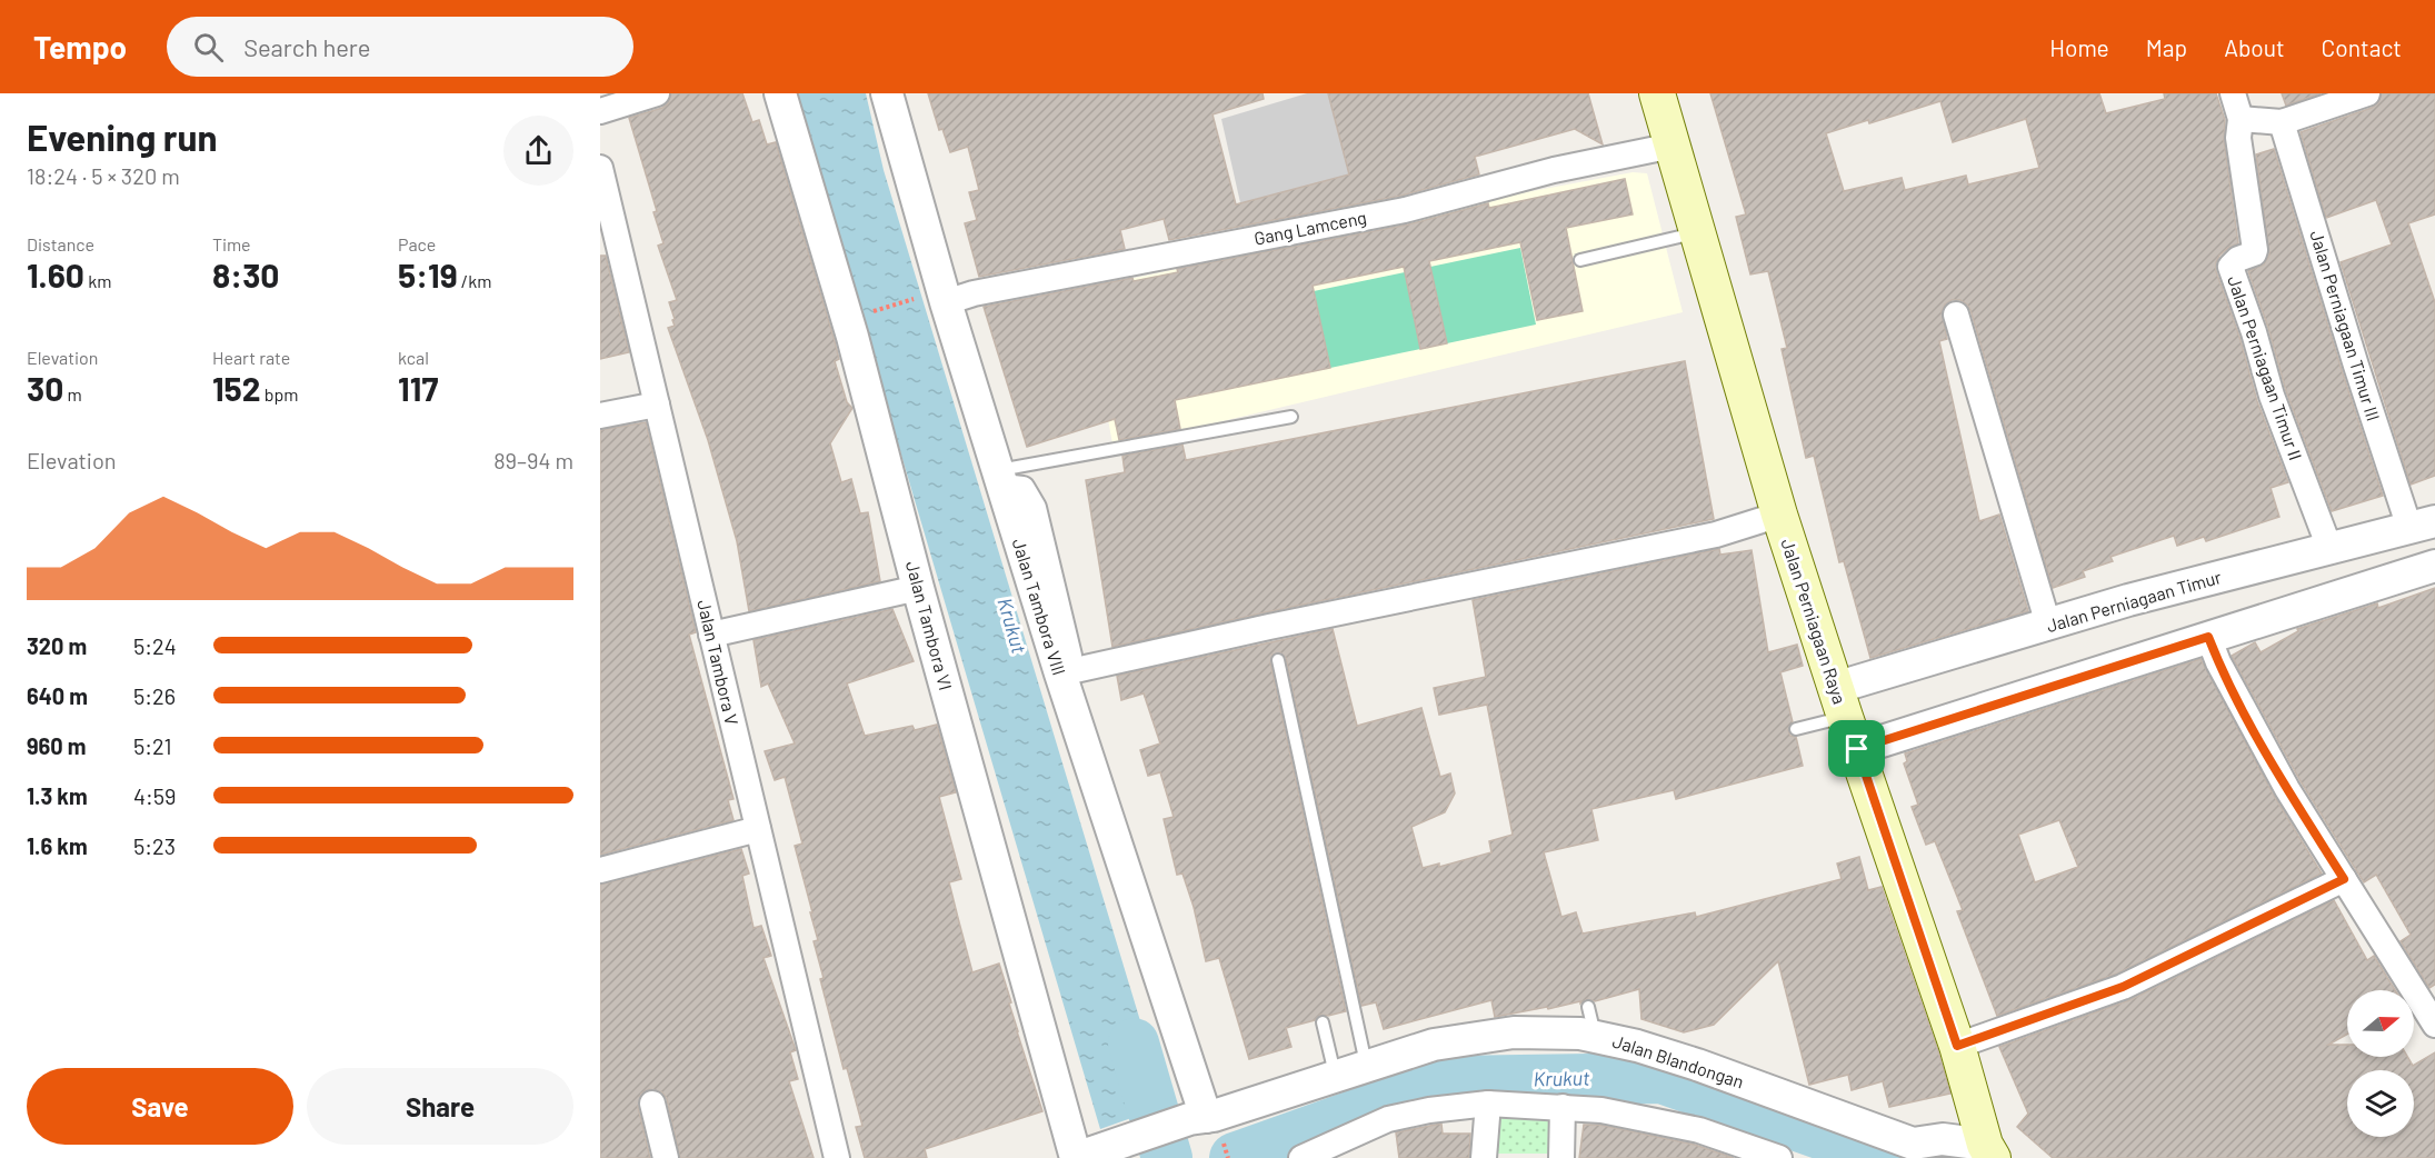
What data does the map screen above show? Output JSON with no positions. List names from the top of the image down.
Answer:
{
  "streets": {
    "main road": ["Jalan Perniagaan Raya"],
    "street": [
      "Gang Lamceng",
      "Jalan Perniagaan Timur III",
      "Jalan Perniagaan Timur II",
      "Jalan Perniagaan Timur",
      "Jalan Tambora VIII",
      "Jalan Tambora VI",
      "Jalan Tambora V",
      "Jalan Blandongan"
    ]
  },
  "crossings": [
    ["Gang Lamceng", "Jalan Tambora VIII"],
    ["Gang Lamceng", "Jalan Perniagaan Raya"],
    ["Jalan Perniagaan Timur III", "Jalan Perniagaan Timur"],
    ["Jalan Perniagaan Timur II", "Jalan Perniagaan Timur"],
    ["Jalan Perniagaan Timur", "Jalan Perniagaan Raya"],
    ["Jalan Tambora VIII", "Jalan Blandongan"],
    ["Jalan Tambora VI", "Jalan Blandongan"]
  ],
  "water": ["Krukut"],
  "north": "right",
  "page": {
    "header": "Tempo",
    "search": "Search here",
    "nav": [
      "Home",
      "Map",
      "About",
      "Contact"
    ],
    "heading": ["Evening run", "18:24 · 5 × 320 m"],
    "stats": [
      ["Distance", "1.60 km"],
      ["Time", "8:30"],
      ["Pace", "5:19 /km"],
      ["Elevation", "30 m"],
      ["Heart rate", "152 bpm"],
      ["kcal", "117"]
    ],
    "chart": ["Elevation", "89–94 m"],
    "list": [
      {
        "name": "320 m",
        "note": "5:24"
      },
      {
        "name": "640 m",
        "note": "5:26"
      },
      {
        "name": "960 m",
        "note": "5:21"
      },
      {
        "name": "1.3 km",
        "note": "4:59"
      },
      {
        "name": "1.6 km",
        "note": "5:23"
      }
    ],
    "buttons": ["Save", "Share"]
  }
}
